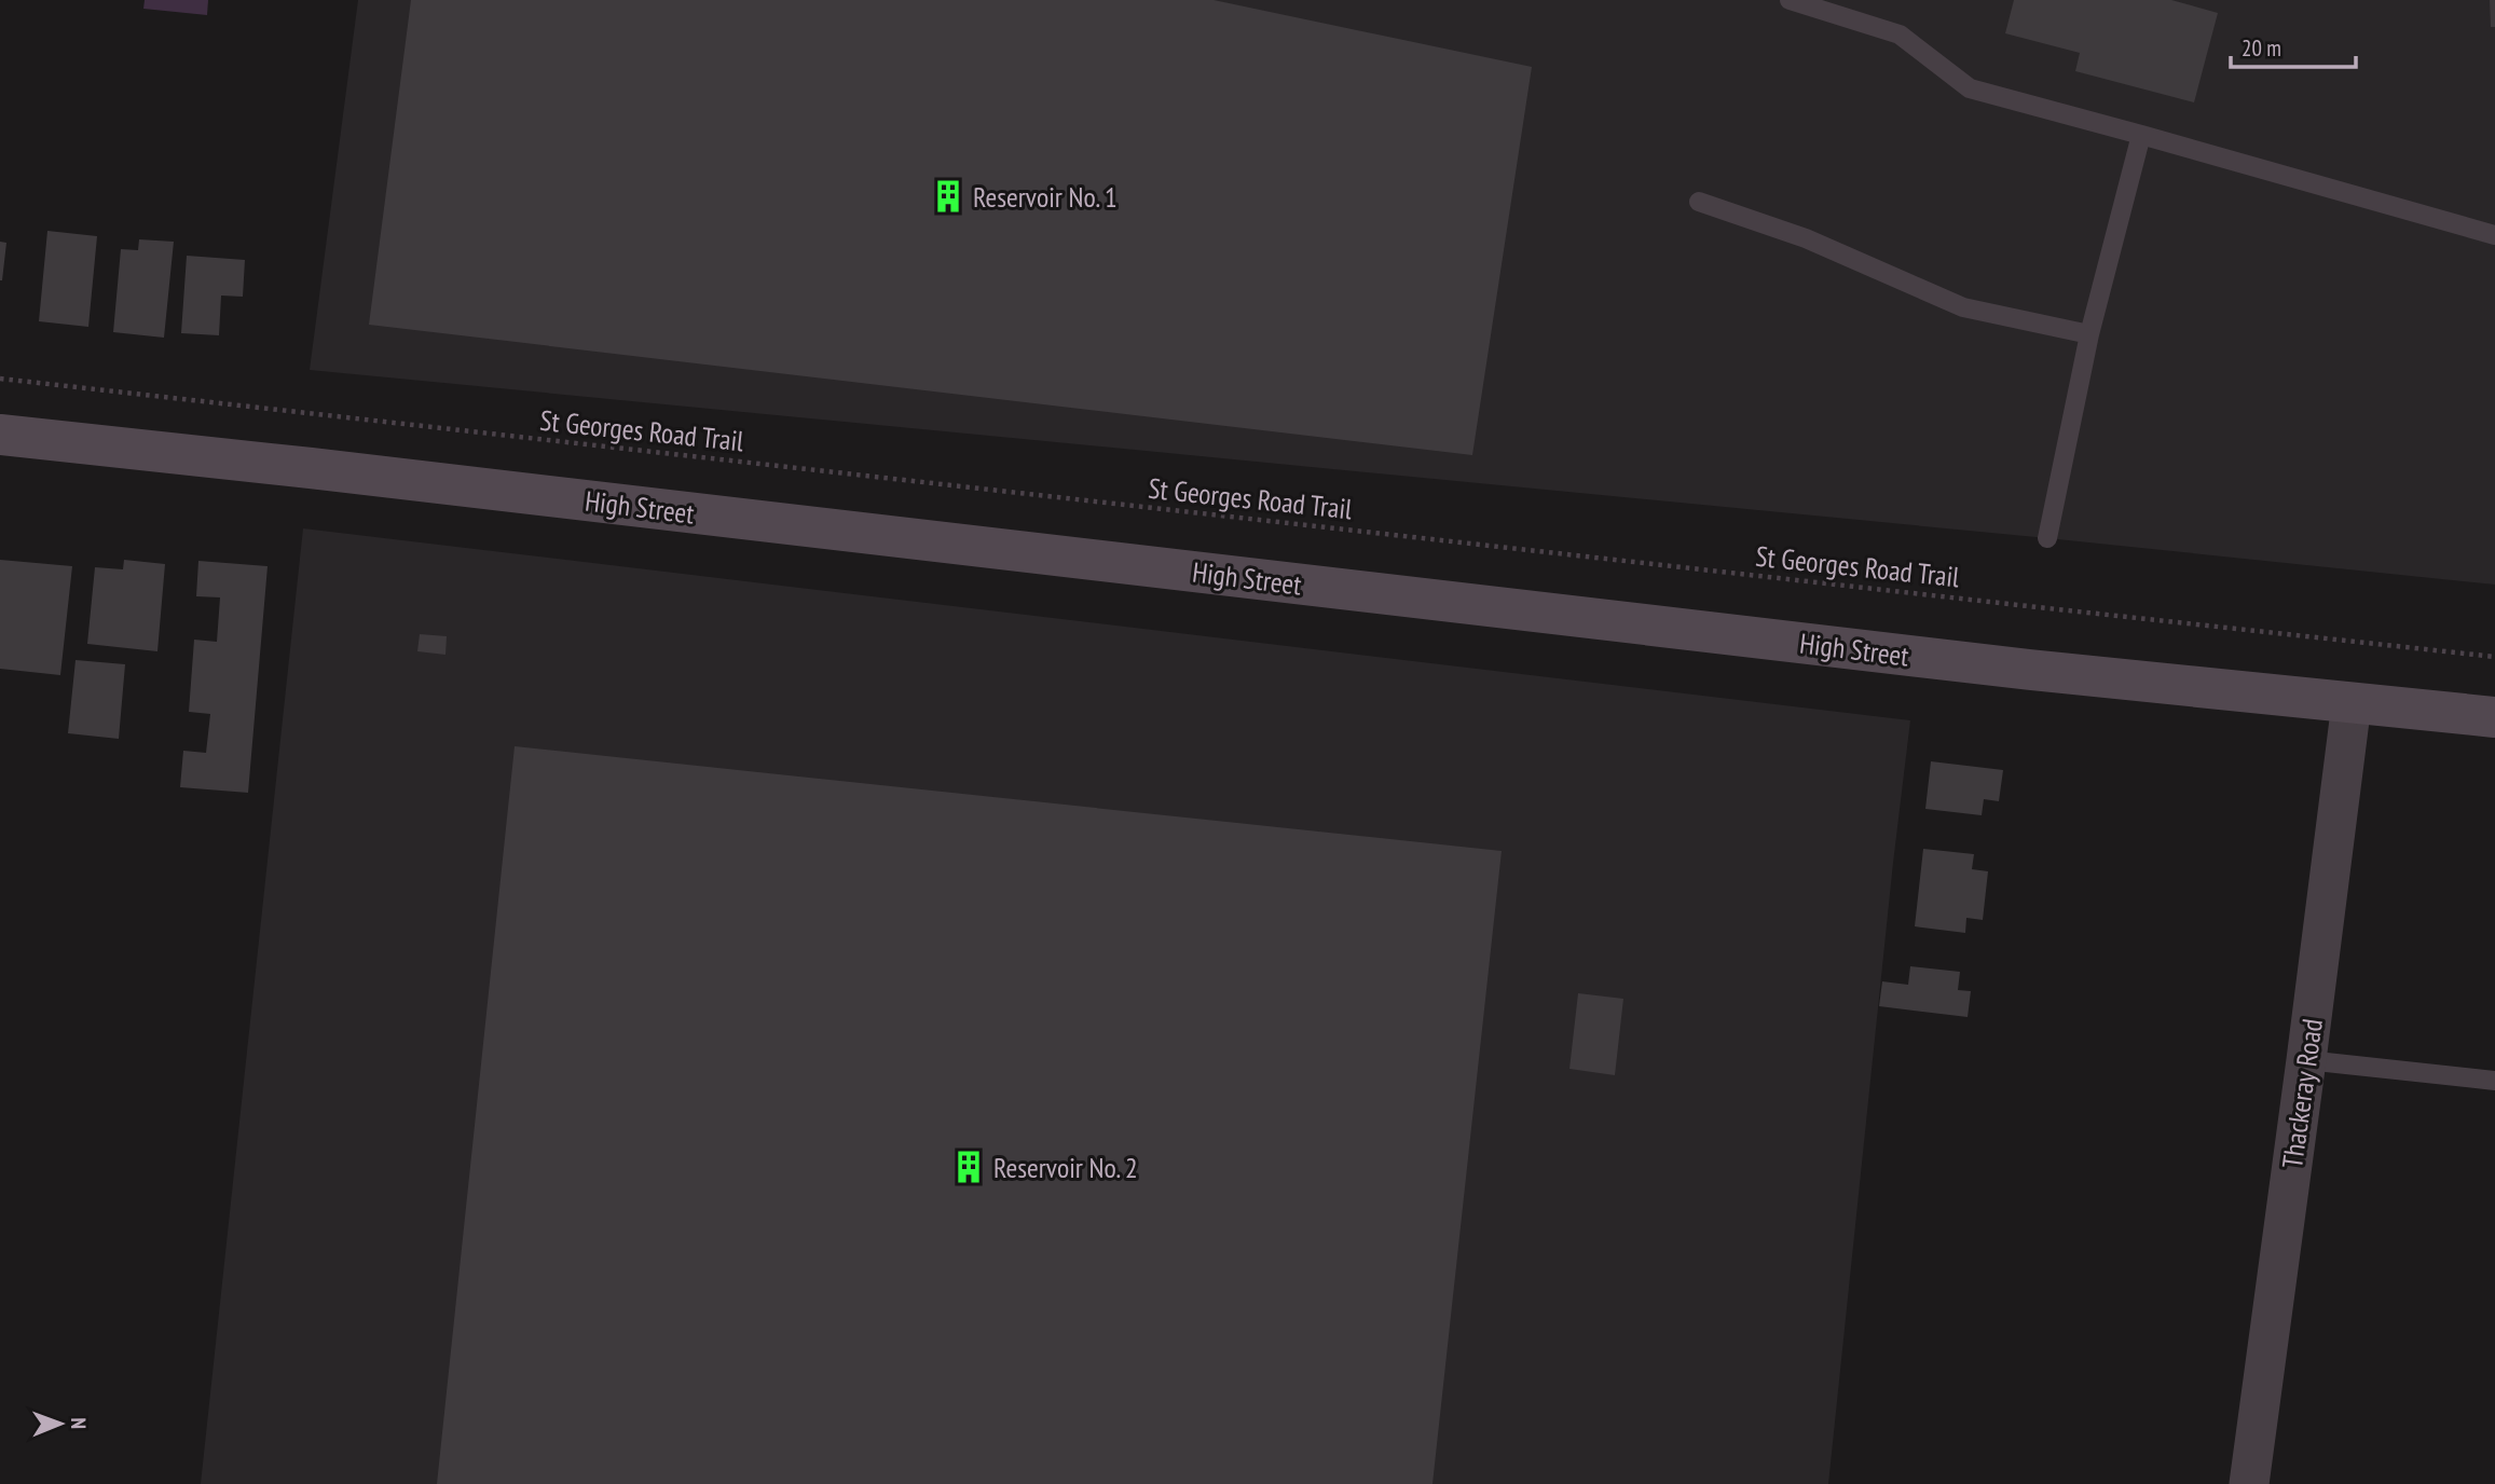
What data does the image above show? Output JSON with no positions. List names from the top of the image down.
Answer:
{
  "streets": {
    "main road": ["High Street"],
    "street": ["Thackeray Road"],
    "path": ["St Georges Road Trail"]
  },
  "crossings": [
    ["High Street", "Thackeray Road"]
  ],
  "places": {
    "building": ["Reservoir No. 1", "Reservoir No. 2"]
  },
  "scale_bar": "20 m",
  "north": "right"
}
